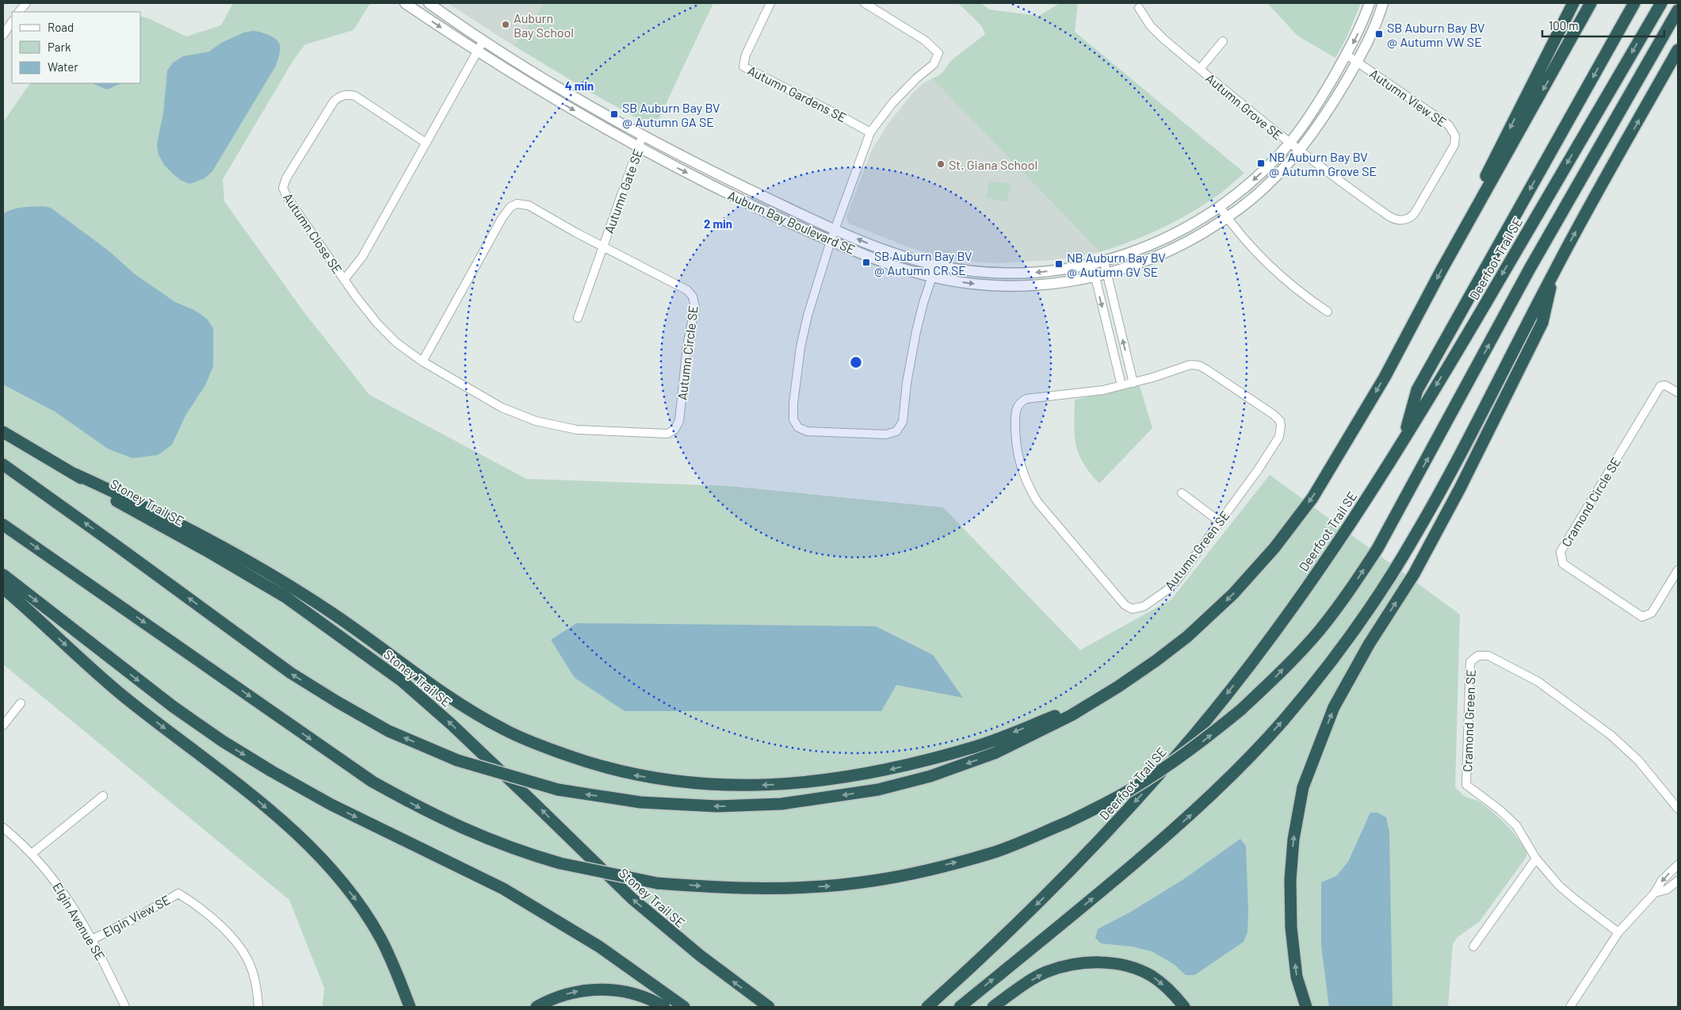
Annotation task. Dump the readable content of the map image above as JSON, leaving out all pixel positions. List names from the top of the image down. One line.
{"streets":{"highway":["Deerfoot Trail SE","Stoney Trail SE"],"street":["Autumn Gardens SE","Autumn View SE","Autumn Grove SE","Autumn Gate SE","Auburn Bay Boulevard SE","Autumn Close SE","Autumn Circle SE","Cramond Circle SE","Autumn Green SE","Cramond Green SE","Elgin View SE","Elgin Avenue SE"]},"crossings":[["Autumn View SE","Autumn Grove SE"],["Autumn View SE","Auburn Bay Boulevard SE"],["Autumn Grove SE","Auburn Bay Boulevard SE"],["Autumn Gate SE","Auburn Bay Boulevard SE"],["Autumn Gate SE","Autumn Circle SE"],["Auburn Bay Boulevard SE","Autumn Close SE"],["Autumn Close SE","Autumn Circle SE"],["Elgin View SE","Elgin Avenue SE"]],"places":{"other":["Auburn Bay School","St. Giana School"],"transit":["SB Auburn Bay BV @ Autumn VW SE","SB Auburn Bay BV @ Autumn GA SE","NB Auburn Bay BV @ Autumn Grove SE","SB Auburn Bay BV @ Autumn CR SE","NB Auburn Bay BV @ Autumn GV SE"]},"legend":["Road","Park","Water"],"scale_bar":"100 m","rings":["4 min","2 min"]}
